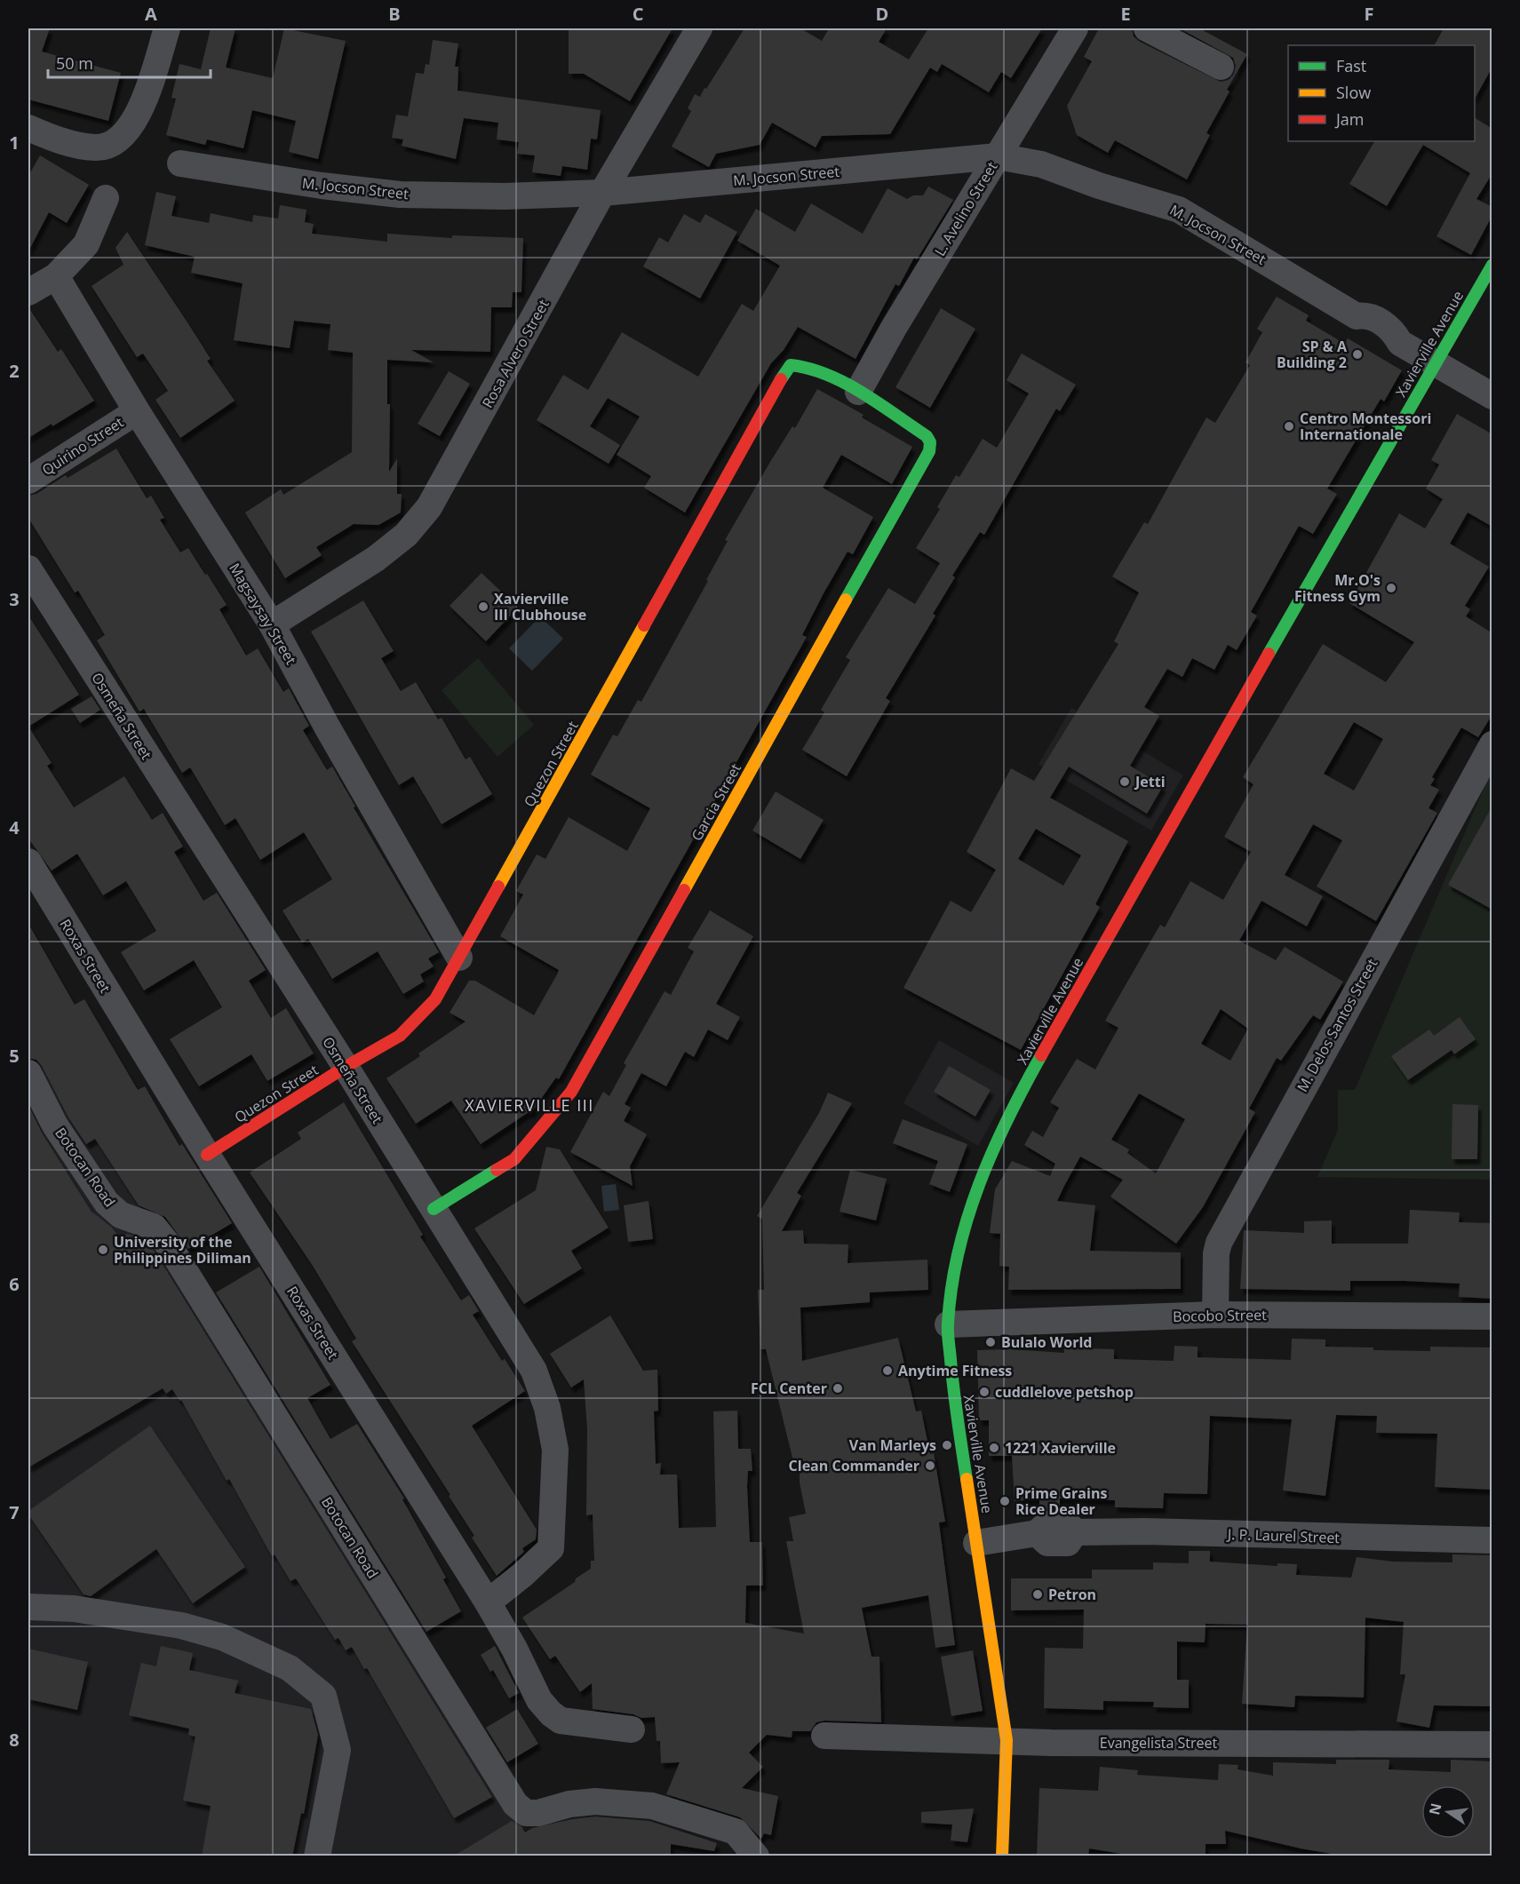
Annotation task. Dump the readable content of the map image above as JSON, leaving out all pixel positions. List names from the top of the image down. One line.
{"streets":{"street":["M. Jocson Street","L. Avelino Street","Xavierville Avenue","Rosa Alvero Street","Quirino Street","Magsaysay Street","Osmeña Street","Quezon Street","Garcia Street","Roxas Street","M. Delos Santos Street","Botocan Road","Bocobo Street","J. P. Laurel Street","Evangelista Street"]},"crossings":[["M. Jocson Street","L. Avelino Street"],["M. Jocson Street","Xavierville Avenue"],["M. Jocson Street","Rosa Alvero Street"],["L. Avelino Street","Quezon Street"],["L. Avelino Street","Garcia Street"],["Xavierville Avenue","Bocobo Street"],["Xavierville Avenue","J. P. Laurel Street"],["Xavierville Avenue","Evangelista Street"],["Rosa Alvero Street","Magsaysay Street"],["Quirino Street","Magsaysay Street"],["Magsaysay Street","Quezon Street"],["Osmeña Street","Quezon Street"],["Osmeña Street","Garcia Street"],["Osmeña Street","Roxas Street"],["Quezon Street","Garcia Street"],["Quezon Street","Roxas Street"],["M. Delos Santos Street","Bocobo Street"]],"districts":["XAVIERVILLE III"],"places":["SP & A Building 2","Centro Montessori Internationale","Mr.O's Fitness Gym","Xavierville III Clubhouse","Jetti","University of the Philippines Diliman","Bulalo World","Anytime Fitness","FCL Center","cuddlelove petshop","Van Marleys","1221 Xavierville","Clean Commander","Prime Grains Rice Dealer","Petron"],"legend":["Fast","Slow","Jam"],"scale_bar":"50 m","north":"left","grid":{"columns":["A","B","C","D","E","F"],"rows":["1","2","3","4","5","6","7","8"]}}
